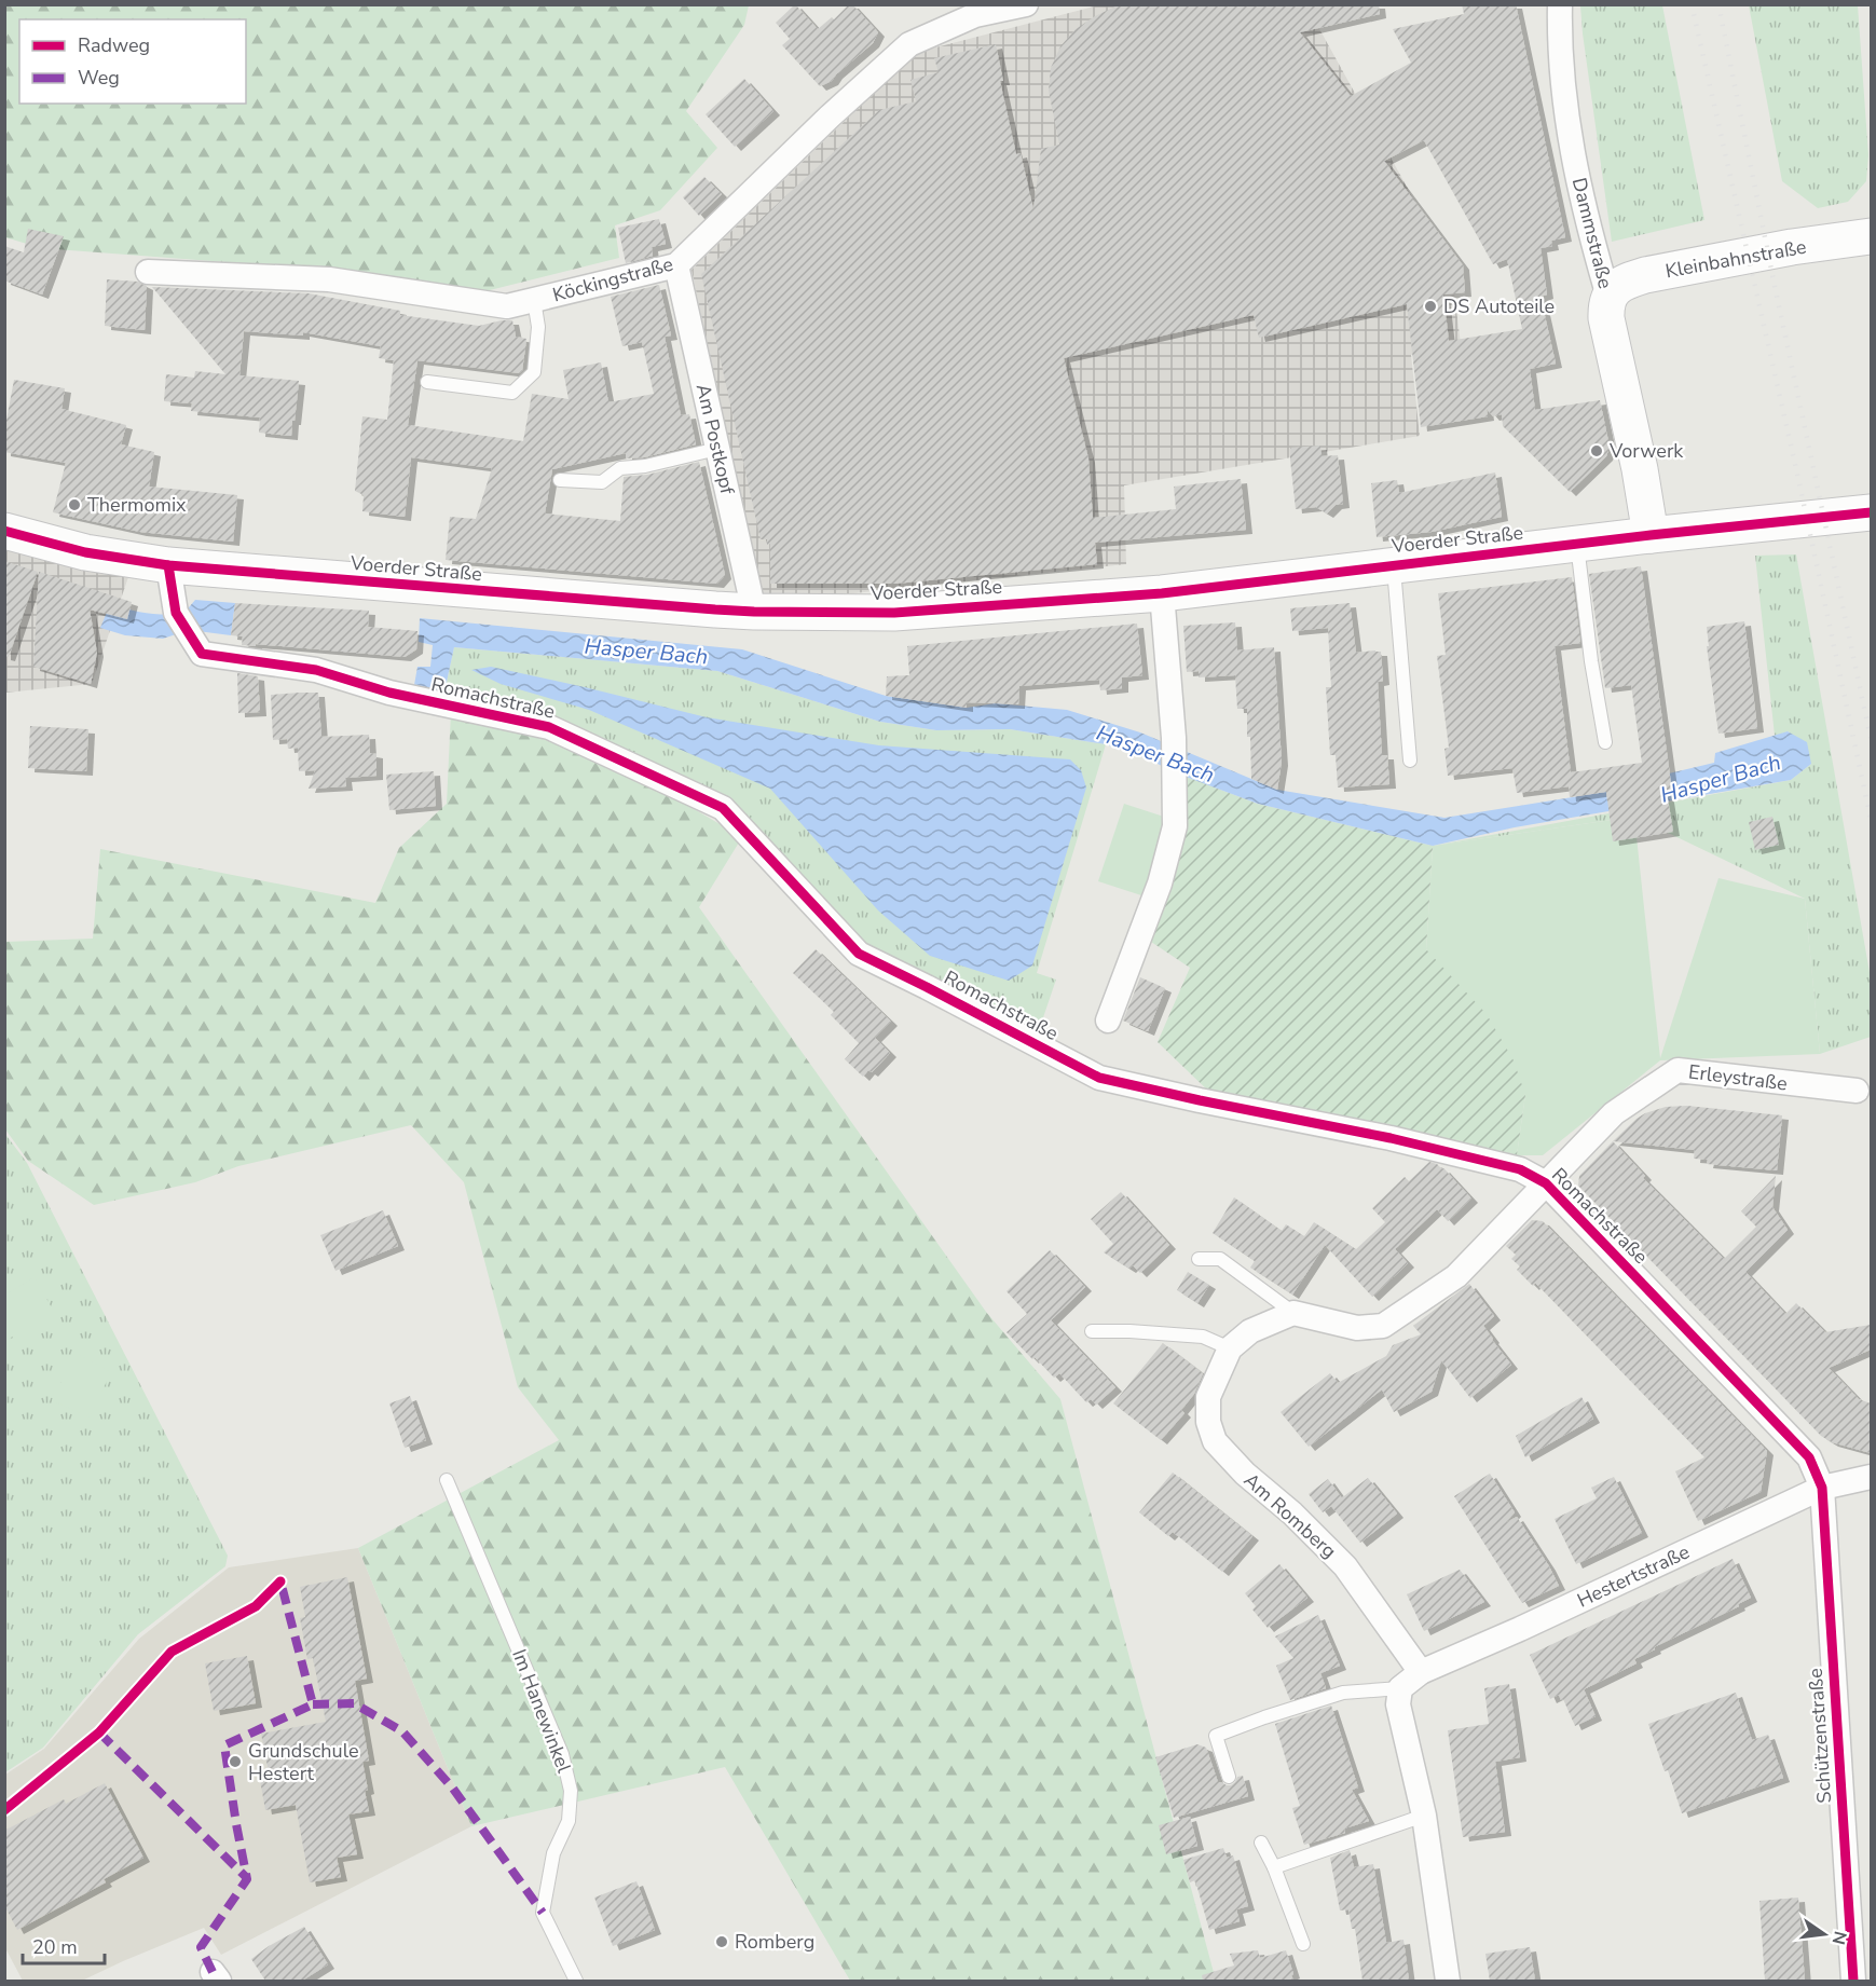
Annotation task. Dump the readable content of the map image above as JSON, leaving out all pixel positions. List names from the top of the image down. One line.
{"streets":{"main road":["Dammstraße","Kleinbahnstraße","Voerder Straße"],"street":["Köckingstraße","Am Postkopf","Romachstraße","Erleystraße","Am Romberg","Hestertstraße","Schützenstraße"],"lane":["Im Hanewinkel"]},"crossings":[["Dammstraße","Kleinbahnstraße"],["Dammstraße","Voerder Straße"],["Köckingstraße","Am Postkopf"],["Am Postkopf","Voerder Straße"],["Voerder Straße","Romachstraße"],["Romachstraße","Erleystraße"],["Romachstraße","Hestertstraße"],["Romachstraße","Schützenstraße"],["Am Romberg","Hestertstraße"],["Hestertstraße","Schützenstraße"]],"water":["Hasper Bach"],"places":["DS Autoteile","Vorwerk","Thermomix","Grundschule Hestert","Romberg"],"legend":["Radweg","Weg"],"scale_bar":"20 m","north":"right"}
